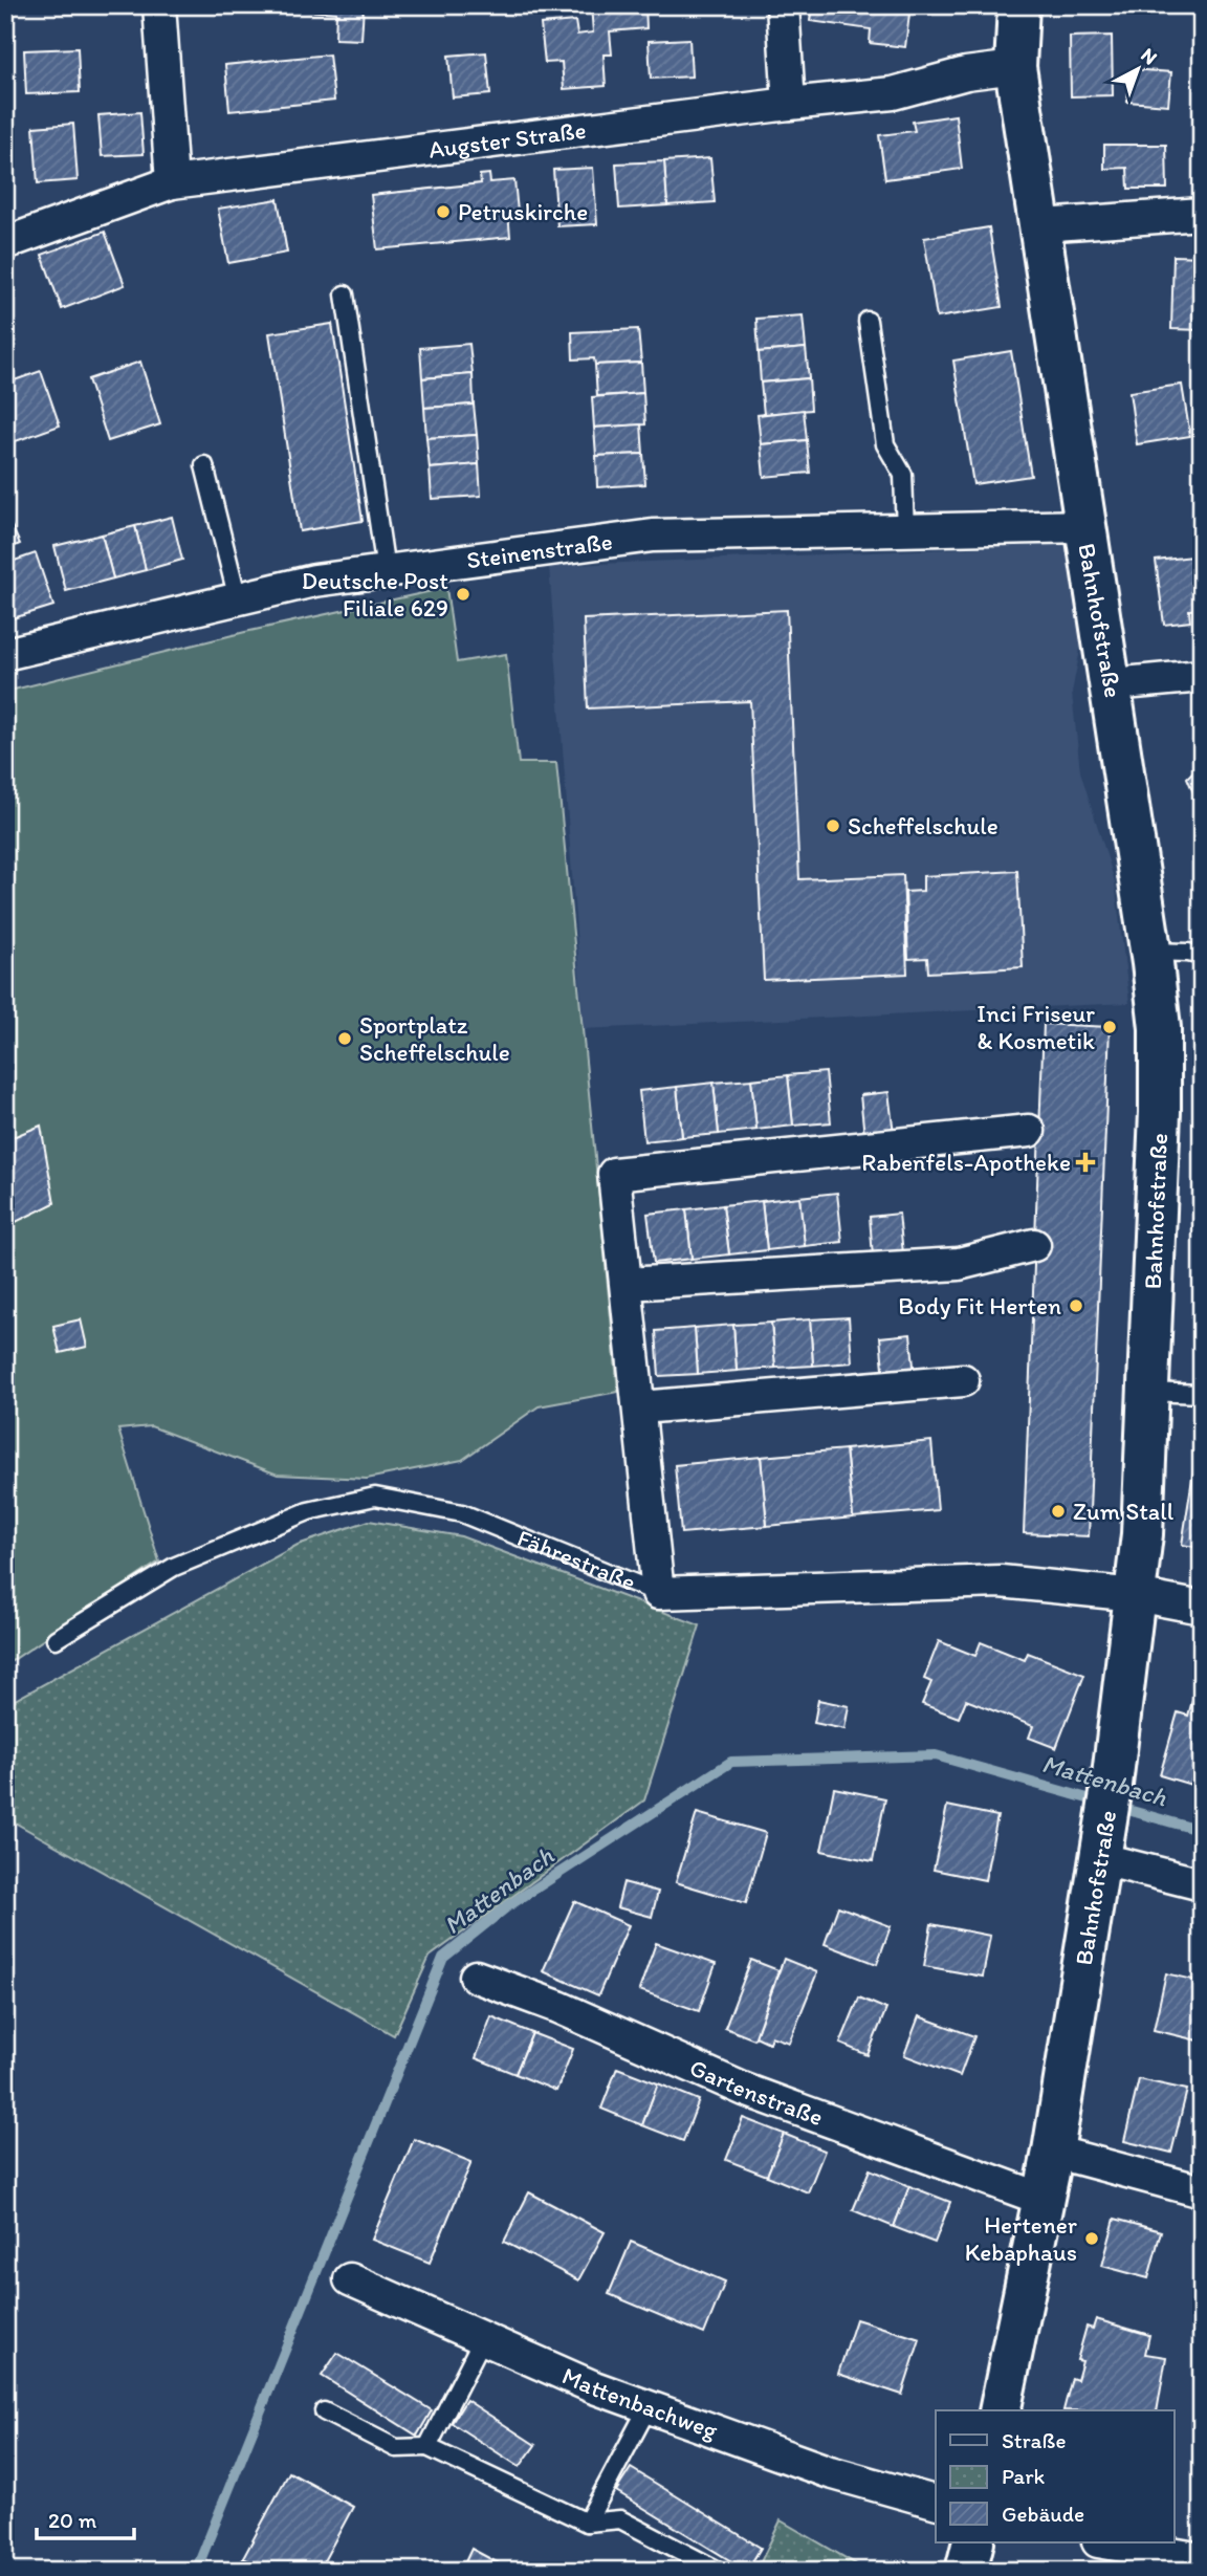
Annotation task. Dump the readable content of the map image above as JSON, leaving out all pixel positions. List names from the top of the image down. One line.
{"streets":{"street":["Augster Straße","Steinenstraße","Bahnhofstraße","Fährestraße","Gartenstraße","Mattenbachweg"]},"crossings":[["Augster Straße","Bahnhofstraße"],["Steinenstraße","Bahnhofstraße"],["Bahnhofstraße","Fährestraße"],["Bahnhofstraße","Gartenstraße"]],"water":["Mattenbach"],"places":{"other":["Petruskirche","Deutsche Post Filiale 629","Scheffelschule","Inci Friseur & Kosmetik","Sportplatz Scheffelschule","Body Fit Herten","Zum Stall","Hertener Kebaphaus"],"health":["Rabenfels-Apotheke"]},"legend":["Straße","Park","Gebäude"],"scale_bar":"20 m","north":"top right"}
